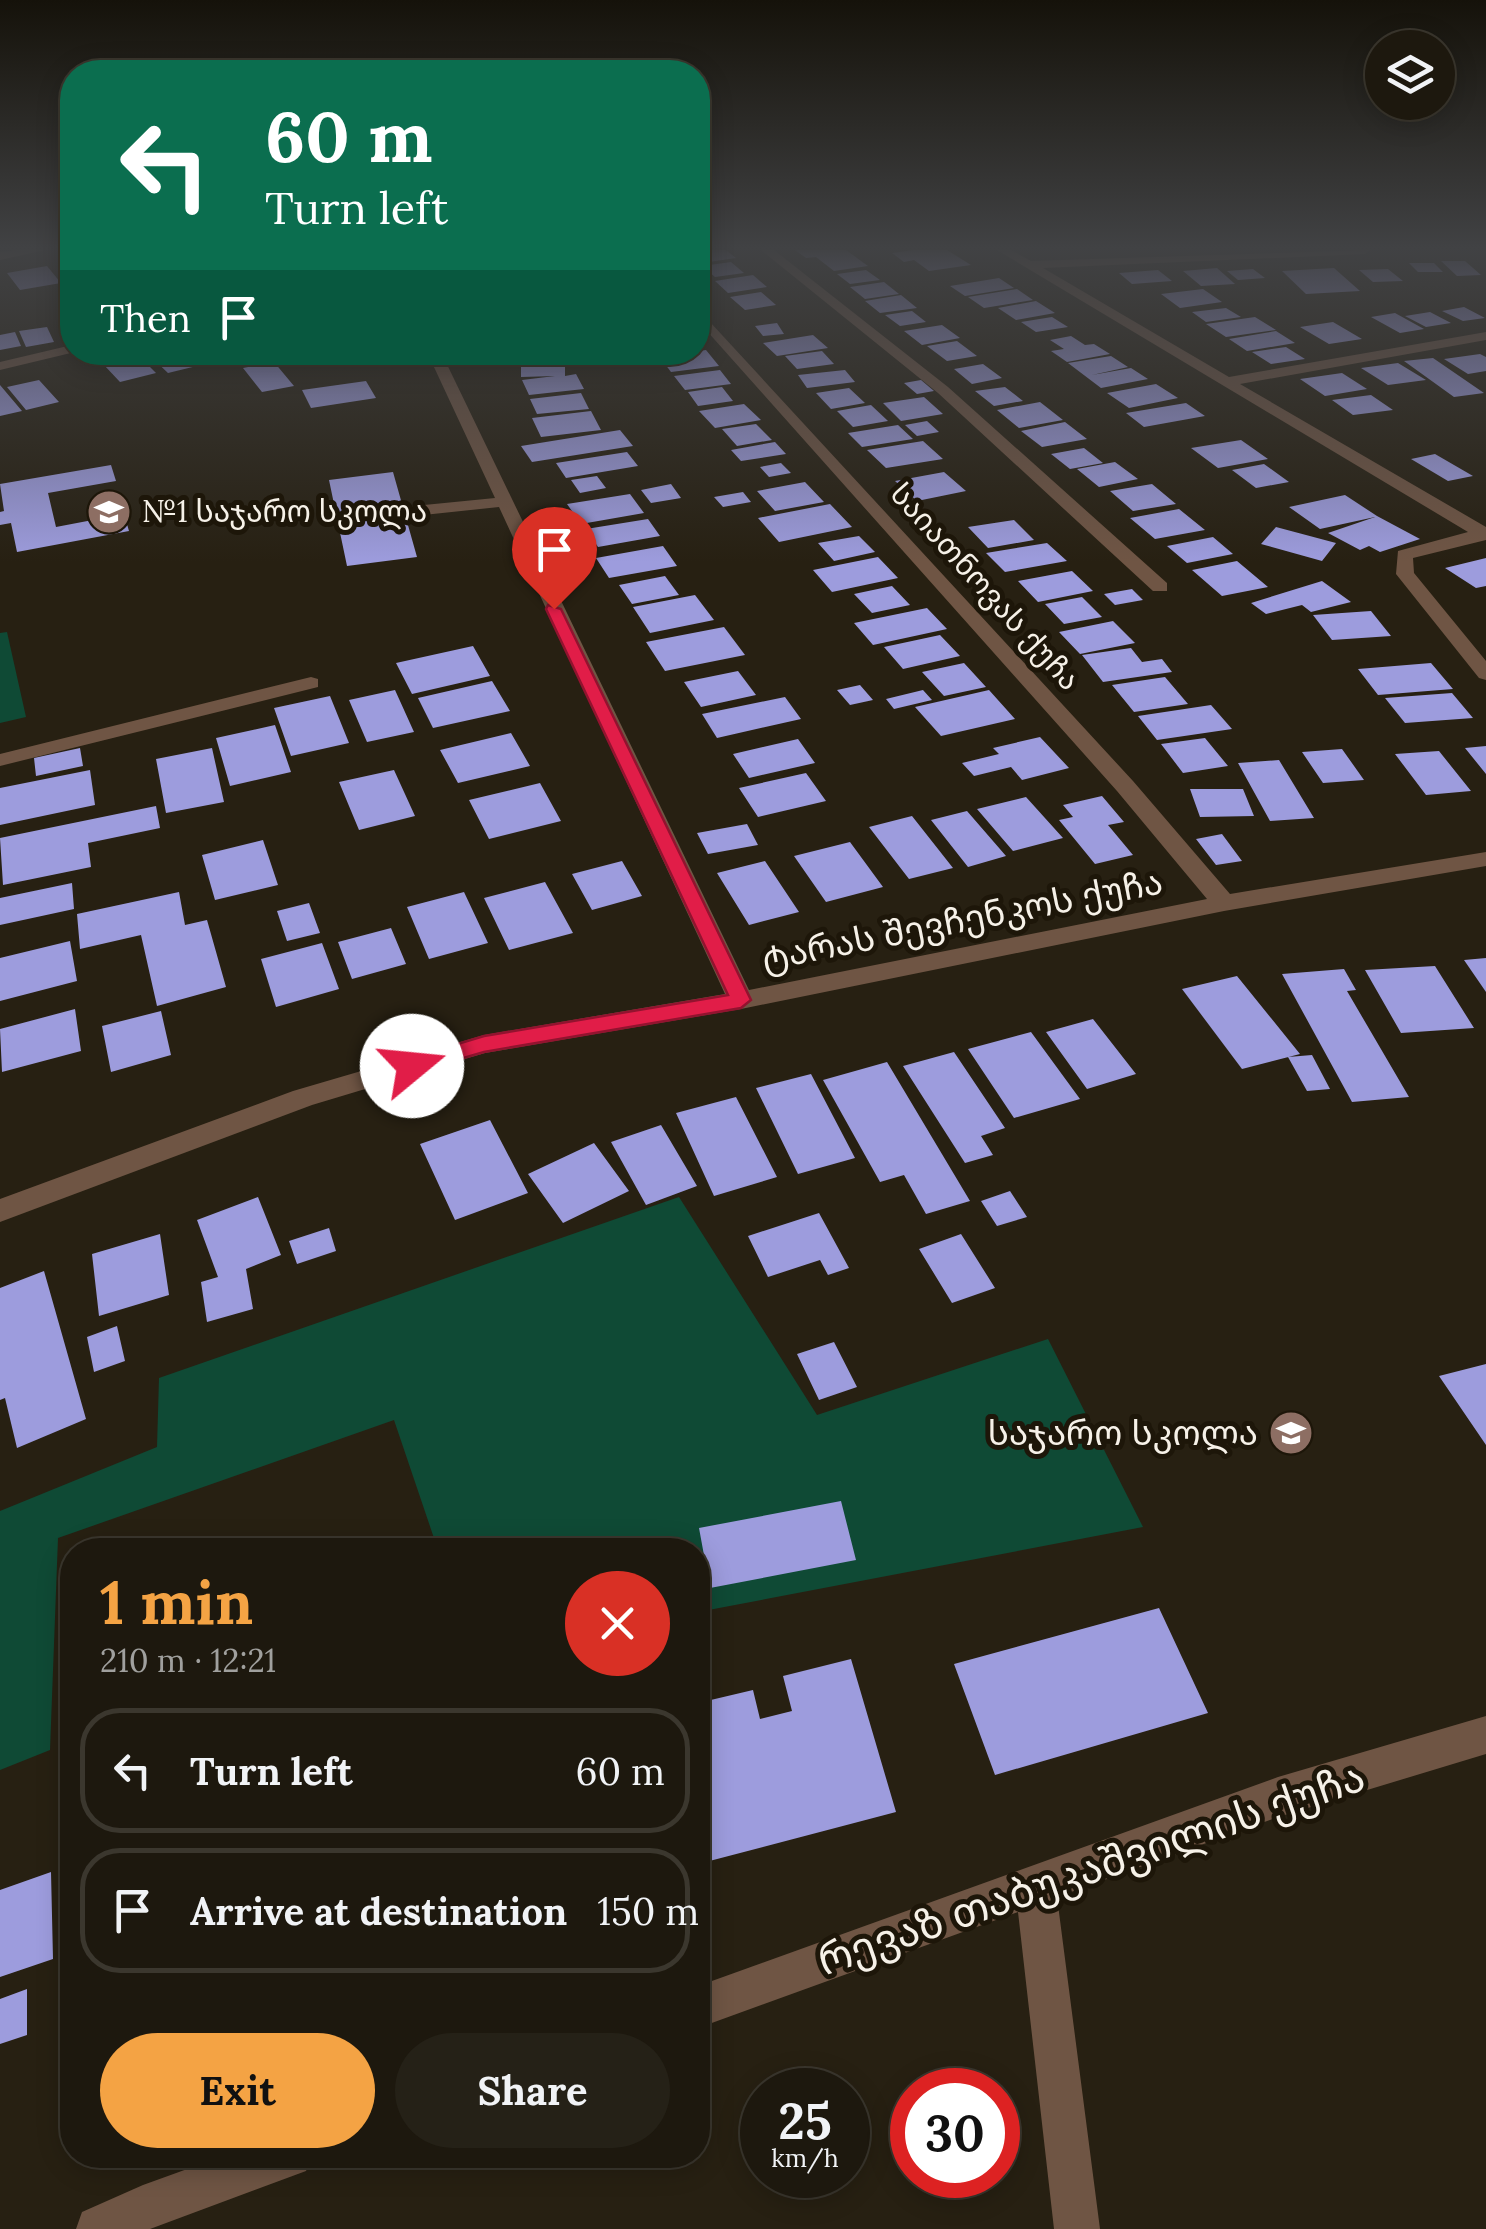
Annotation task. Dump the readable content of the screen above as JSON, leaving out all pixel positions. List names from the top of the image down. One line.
{"streets":{"street":["საიათნოვას ქუჩა","ტარას შევჩენკოს ქუჩა","რევაზ თაბუკაშვილის ქუჩა"]},"crossings":[["საიათნოვას ქუჩა","ტარას შევჩენკოს ქუჩა"]],"places":{"school or university":["№1 საჯარო სკოლა","საჯარო სკოლა"]},"page":{"turn":["60 m","Turn left"],"then":"Then","heading":["1 min","210 m · 12:21"],"list":[{"name":"Turn left","value":"60 m"},{"name":"Arrive at destination","value":"150 m"}],"buttons":["Exit","Share"],"speed":"25 km/h","limit":"30"}}
